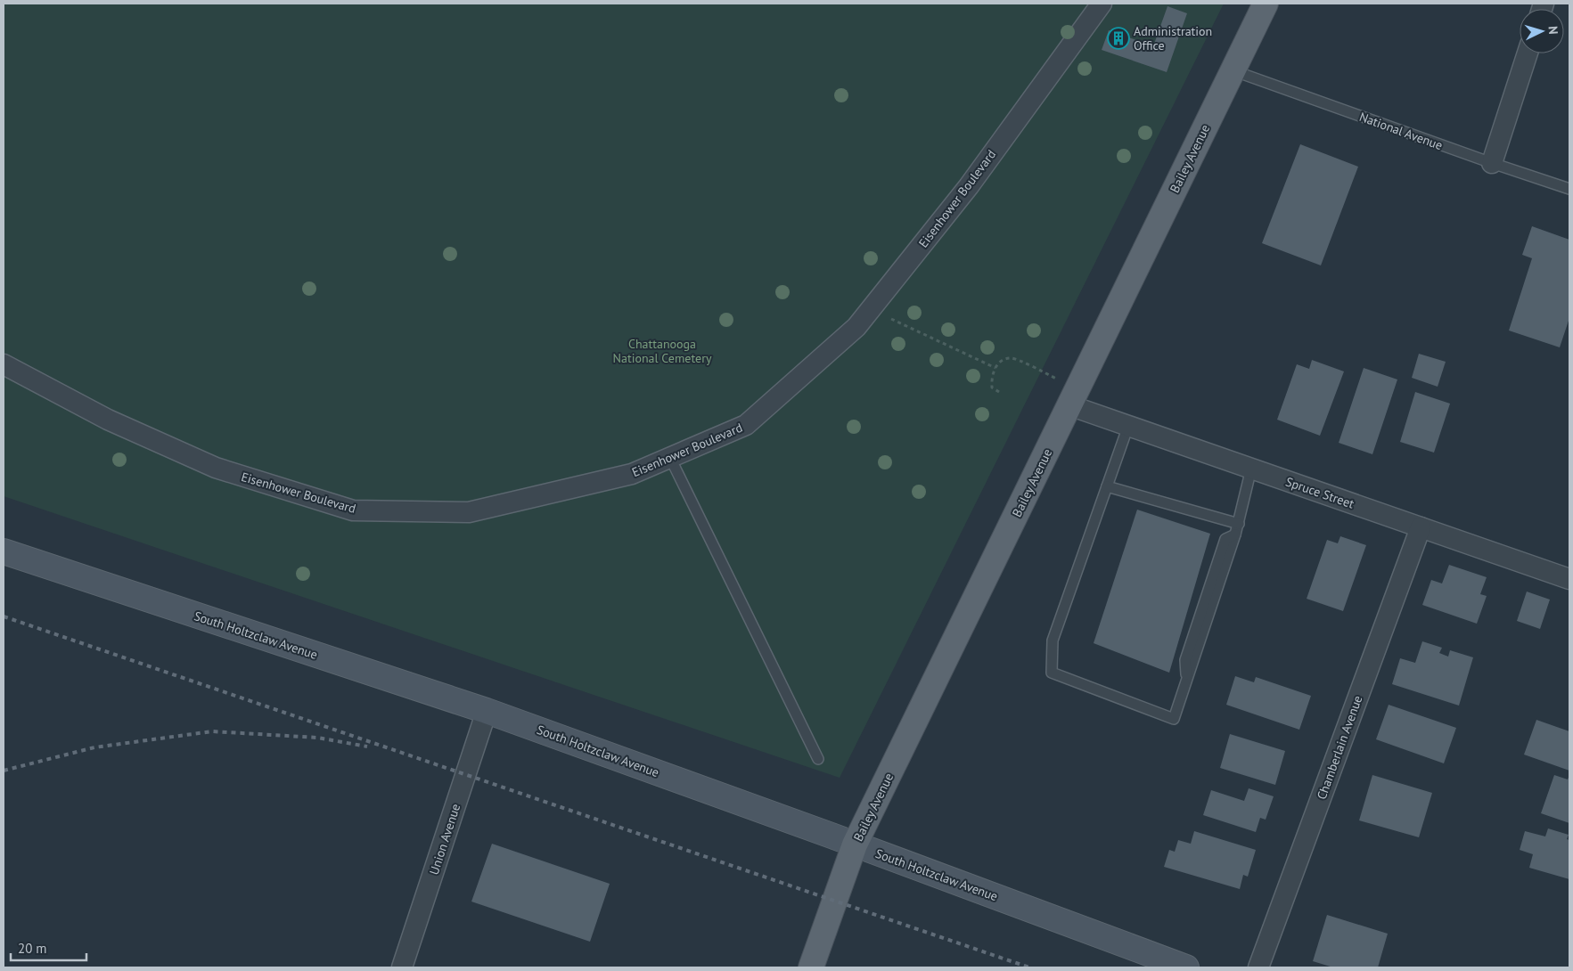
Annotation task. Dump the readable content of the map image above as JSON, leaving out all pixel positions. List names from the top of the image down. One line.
{"streets":{"main road":["Bailey Avenue","South Holtzclaw Avenue"],"street":["Eisenhower Boulevard","Spruce Street","Chamberlain Avenue","Union Avenue"],"lane":["National Avenue"]},"crossings":[["National Avenue","Bailey Avenue"],["Bailey Avenue","Spruce Street"],["Bailey Avenue","South Holtzclaw Avenue"],["Spruce Street","Chamberlain Avenue"],["South Holtzclaw Avenue","Union Avenue"]],"parks":["Chattanooga National Cemetery"],"places":{"building":["Administration Office"]},"scale_bar":"20 m","north":"right"}
